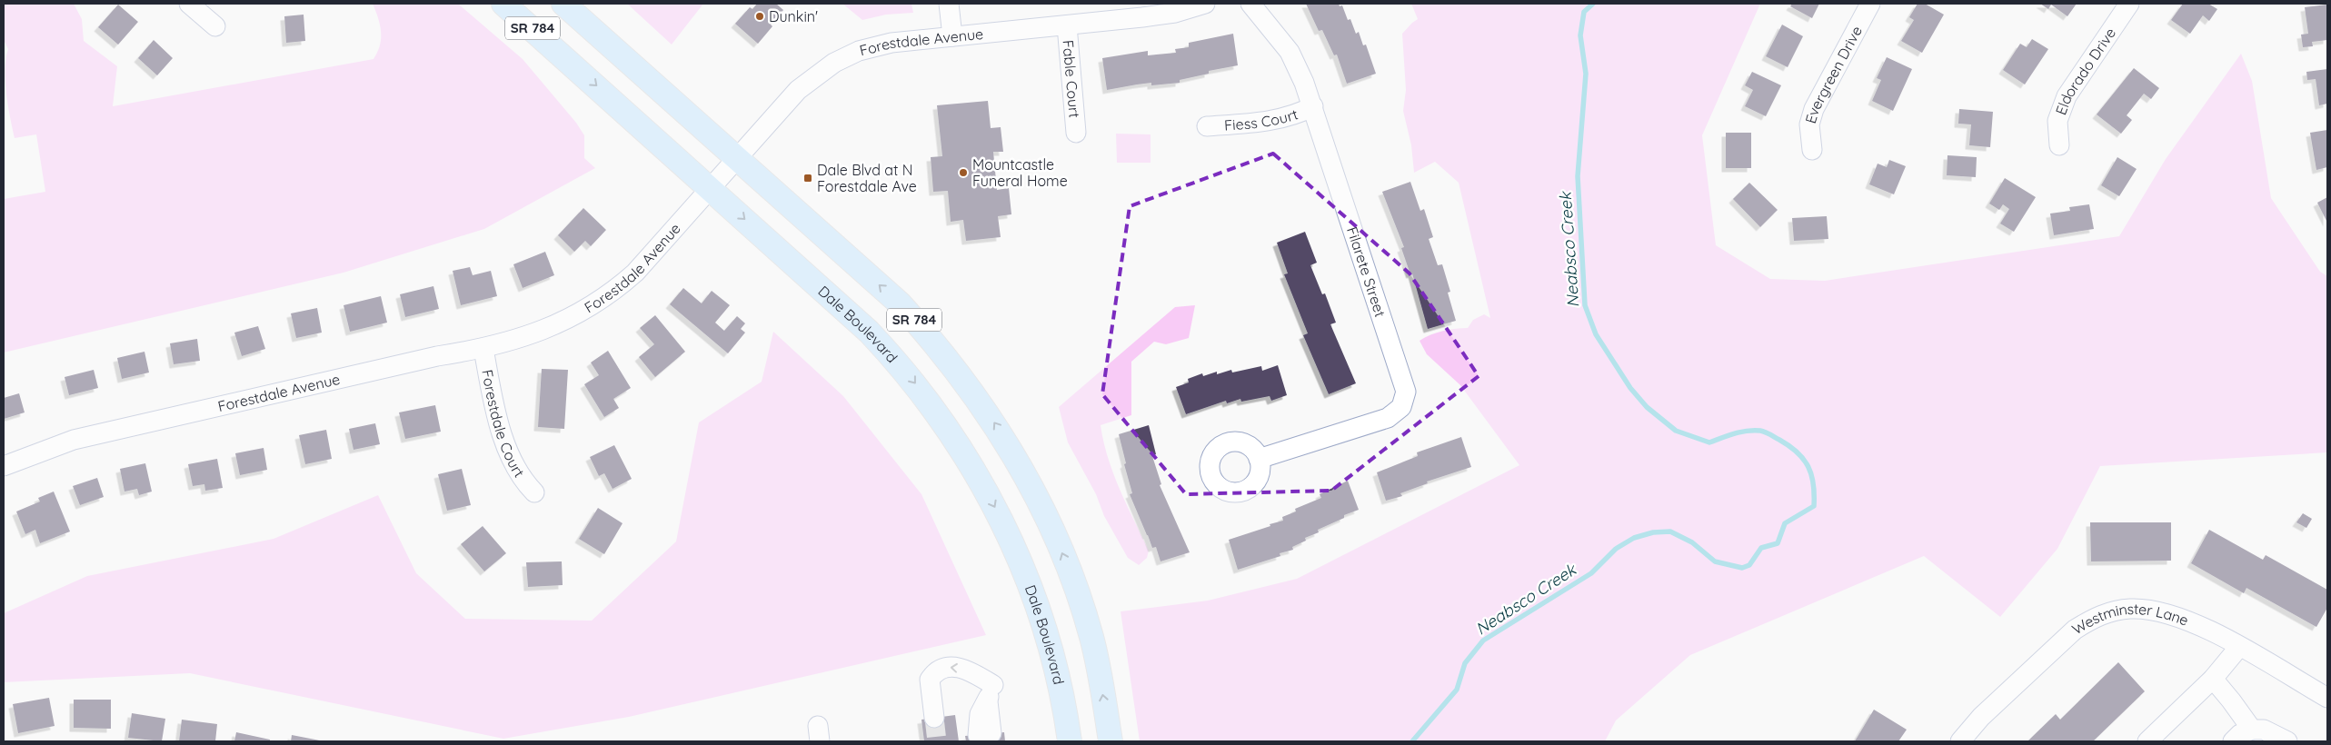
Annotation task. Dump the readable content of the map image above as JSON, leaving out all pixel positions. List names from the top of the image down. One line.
{"streets":{"main road":["SR 784","Dale Boulevard"],"street":["Forestdale Avenue","Eldorado Drive","Evergreen Drive","Fable Court","Fiess Court","Filarete Street","Forestdale Court","Westminster Lane"]},"crossings":[["SR 784","Forestdale Avenue"],["Forestdale Avenue","Fable Court"],["Forestdale Avenue","Dale Boulevard"],["Forestdale Avenue","Forestdale Court"],["Fiess Court","Filarete Street"]],"water":["Neabsco Creek"],"places":{"other":["Dunkin'","Mountcastle Funeral Home"],"transit":["Dale Blvd at N Forestdale Ave"]}}
